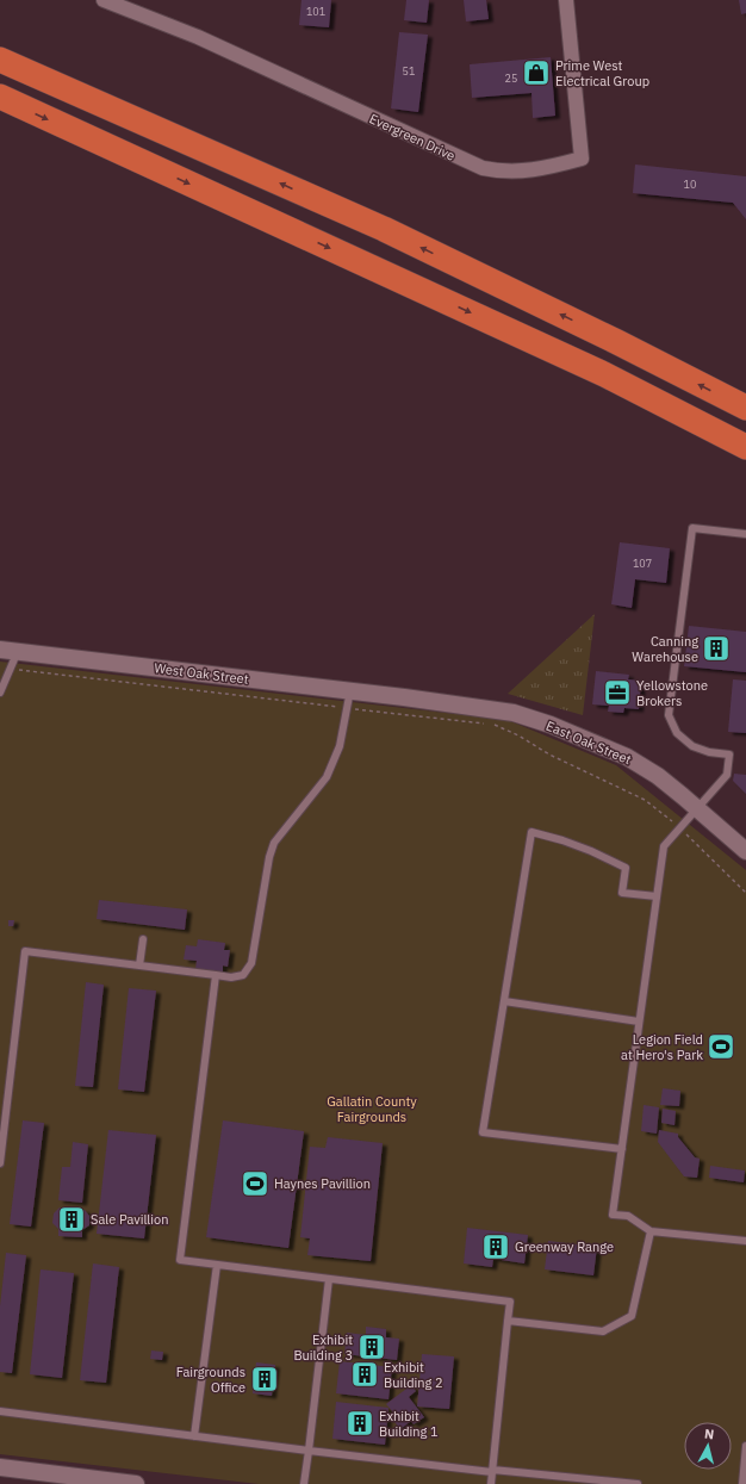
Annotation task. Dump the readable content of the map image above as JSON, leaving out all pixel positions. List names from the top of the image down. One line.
{"streets":{"street":["Evergreen Drive","West Oak Street","East Oak Street"]},"crossings":[["West Oak Street","East Oak Street"]],"parks":["Gallatin County Fairgrounds"],"places":{"shop":["Prime West Electrical Group"],"building":["Canning Warehouse","Sale Pavillion","Greenway Range","Exhibit Building 3","Exhibit Building 2","Fairgrounds Office","Exhibit Building 1"],"office":["Yellowstone Brokers"],"sports":["Legion Field at Hero's Park","Haynes Pavillion"]},"house_numbers":["101","51","25","10","107"],"north":"top"}
